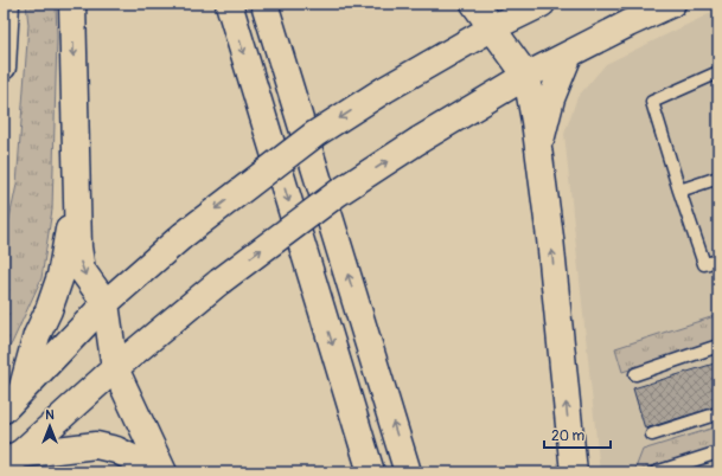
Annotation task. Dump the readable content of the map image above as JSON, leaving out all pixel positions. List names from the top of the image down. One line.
{"scale_bar":"20 m","north":"top"}
